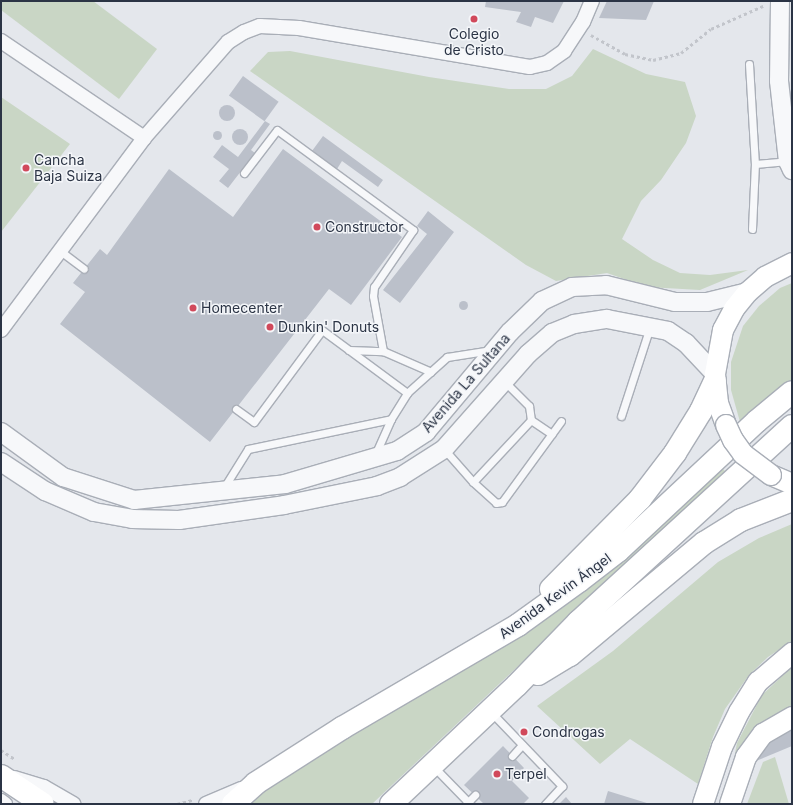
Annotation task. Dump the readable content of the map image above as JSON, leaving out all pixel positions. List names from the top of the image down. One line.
{"streets":{"main road":["Avenida Kevin Ángel"],"street":["Avenida La Sultana"]},"places":["Colegio de Cristo","Cancha Baja Suiza","Constructor","Homecenter","Dunkin' Donuts","Condrogas","Terpel"]}
